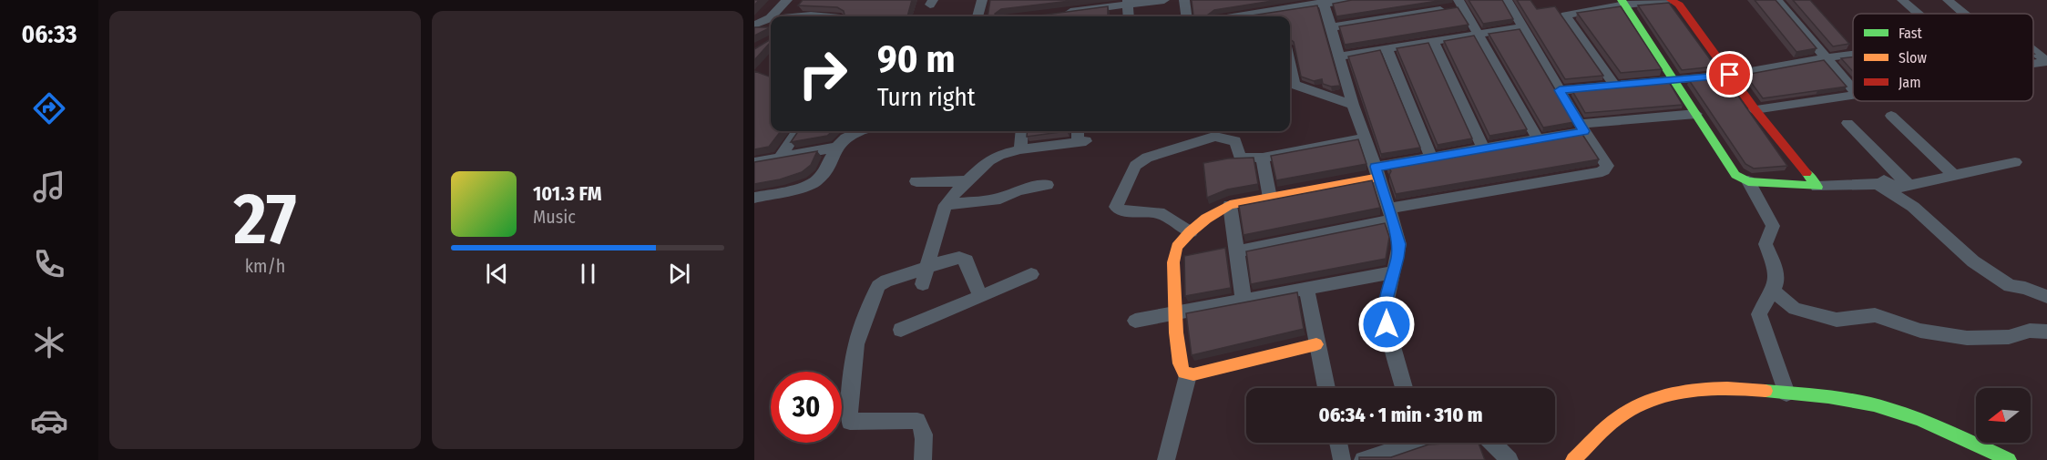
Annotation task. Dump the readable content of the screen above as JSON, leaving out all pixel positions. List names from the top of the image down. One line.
{"legend":["Fast","Slow","Jam"],"north":"left","page":{"tabs":"06:33","tile":["27","km/h"],"turn":["90 m","Turn right"],"song":["101.3 FM","Music"],"limit":"30","trip":"06:34 · 1 min · 310 m"}}
